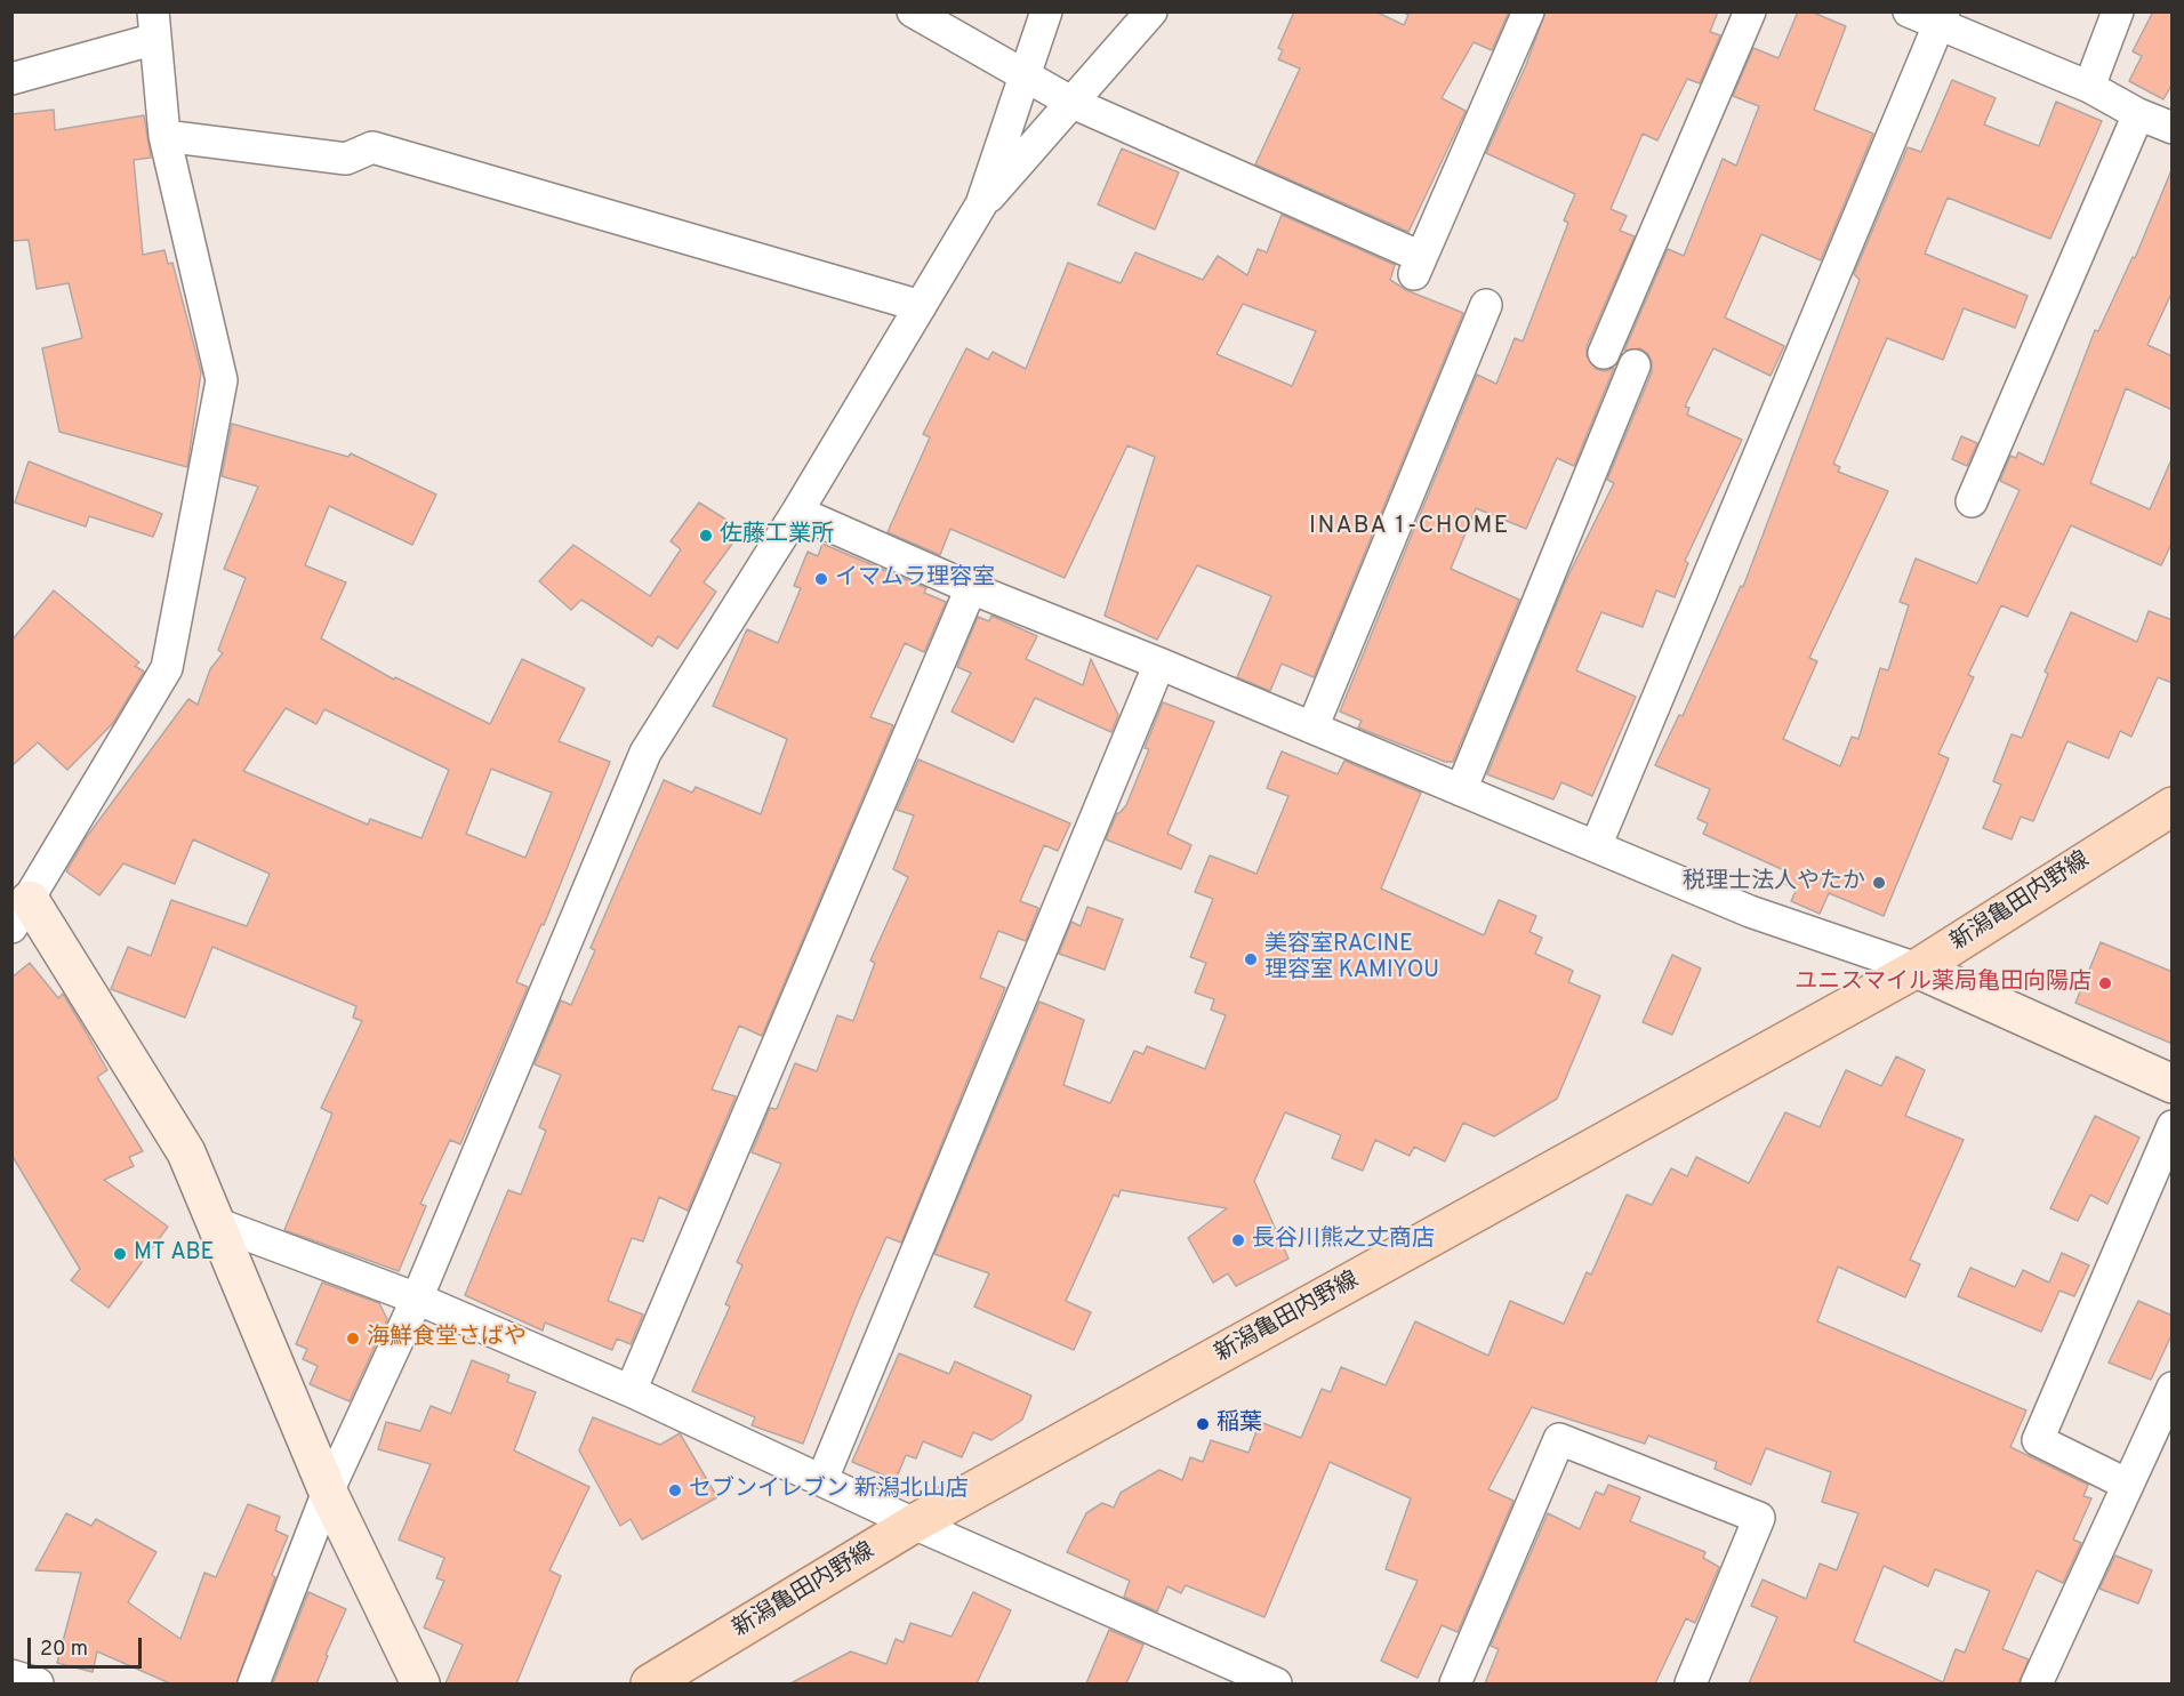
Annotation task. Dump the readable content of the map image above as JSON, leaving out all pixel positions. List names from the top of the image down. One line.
{"streets":{"main road":["新潟亀田内野線"]},"districts":["INABA 1-CHOME"],"places":["佐藤工業所","イマムラ理容室","税理士法人やたか","美容室RACINE 理容室 KAMIYOU","ユニスマイル薬局亀田向陽店","長谷川熊之丈商店","MT ABE","海鮮食堂さばや","稲葉","セブンイレブン 新潟北山店"],"scale_bar":"20 m"}
